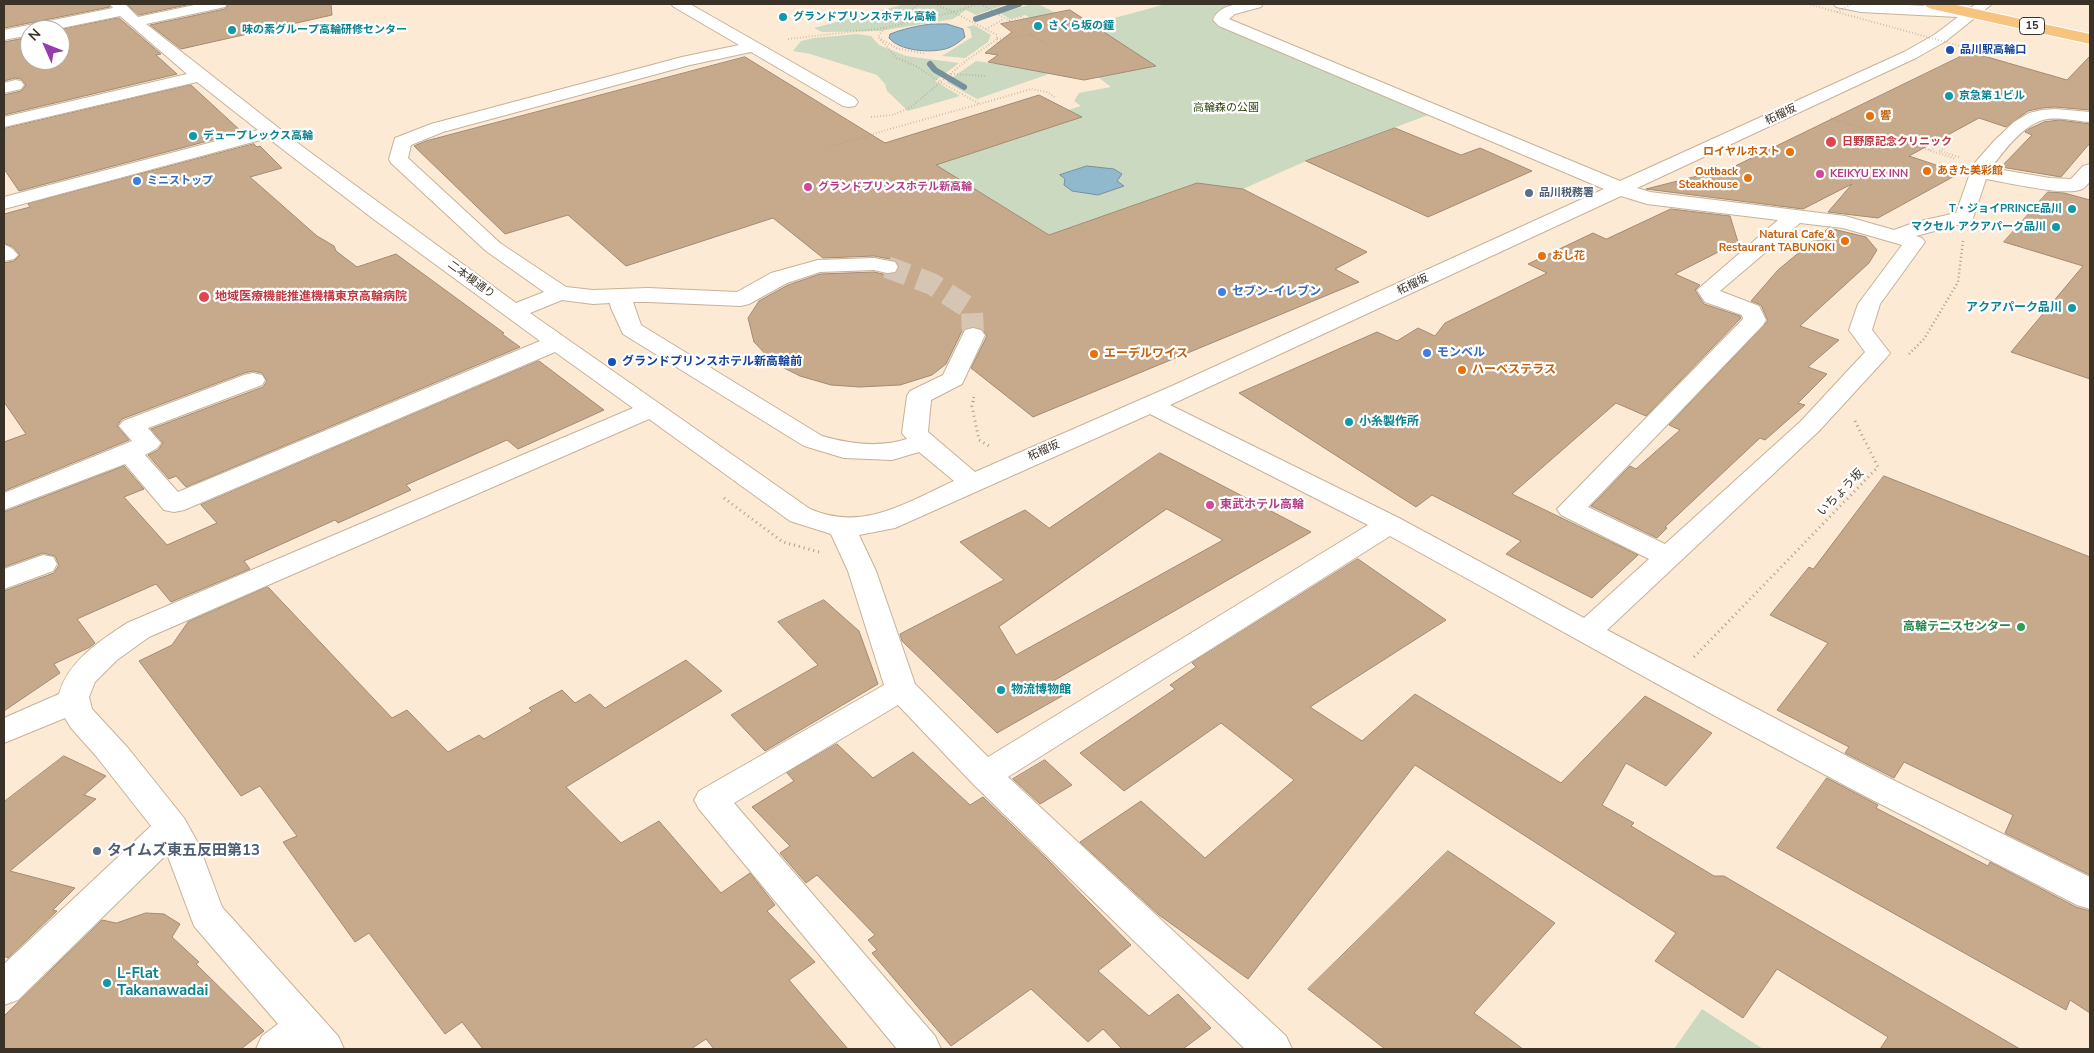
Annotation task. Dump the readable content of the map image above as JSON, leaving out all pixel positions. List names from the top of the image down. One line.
{"streets":{"highway":["15"],"street":["柘榴坂","二本榎通り"],"path":["いちょう坂"]},"crossings":[["15","柘榴坂"],["柘榴坂","二本榎通り"]],"parks":["高輪森の公園"],"places":["グランドプリンスホテル高輪","さくら坂の鐘","味の素グループ高輪研修センター","品川駅高輪口","京急第１ビル","響","デュープレックス高輪","日野原記念クリニック","ロイヤルホスト","あきた美彩館","KEIKYU EX INN","Outback Steakhouse","ミニストップ","グランドプリンスホテル新高輪","品川税務署","T・ジョイPRINCE品川","マクセル アクアパーク品川","Natural Cafe & Restaurant TABUNOKI","おし花","セブン-イレブン","地域医療機能推進機構東京高輪病院","アクアパーク品川","モンベル","エーデルワイス","グランドプリンスホテル新高輪前","ハーベステラス","小糸製作所","東武ホテル高輪","高輪テニスセンター","物流博物館","タイムズ東五反田第13","L-Flat Takanawadai"],"north":"top left"}
